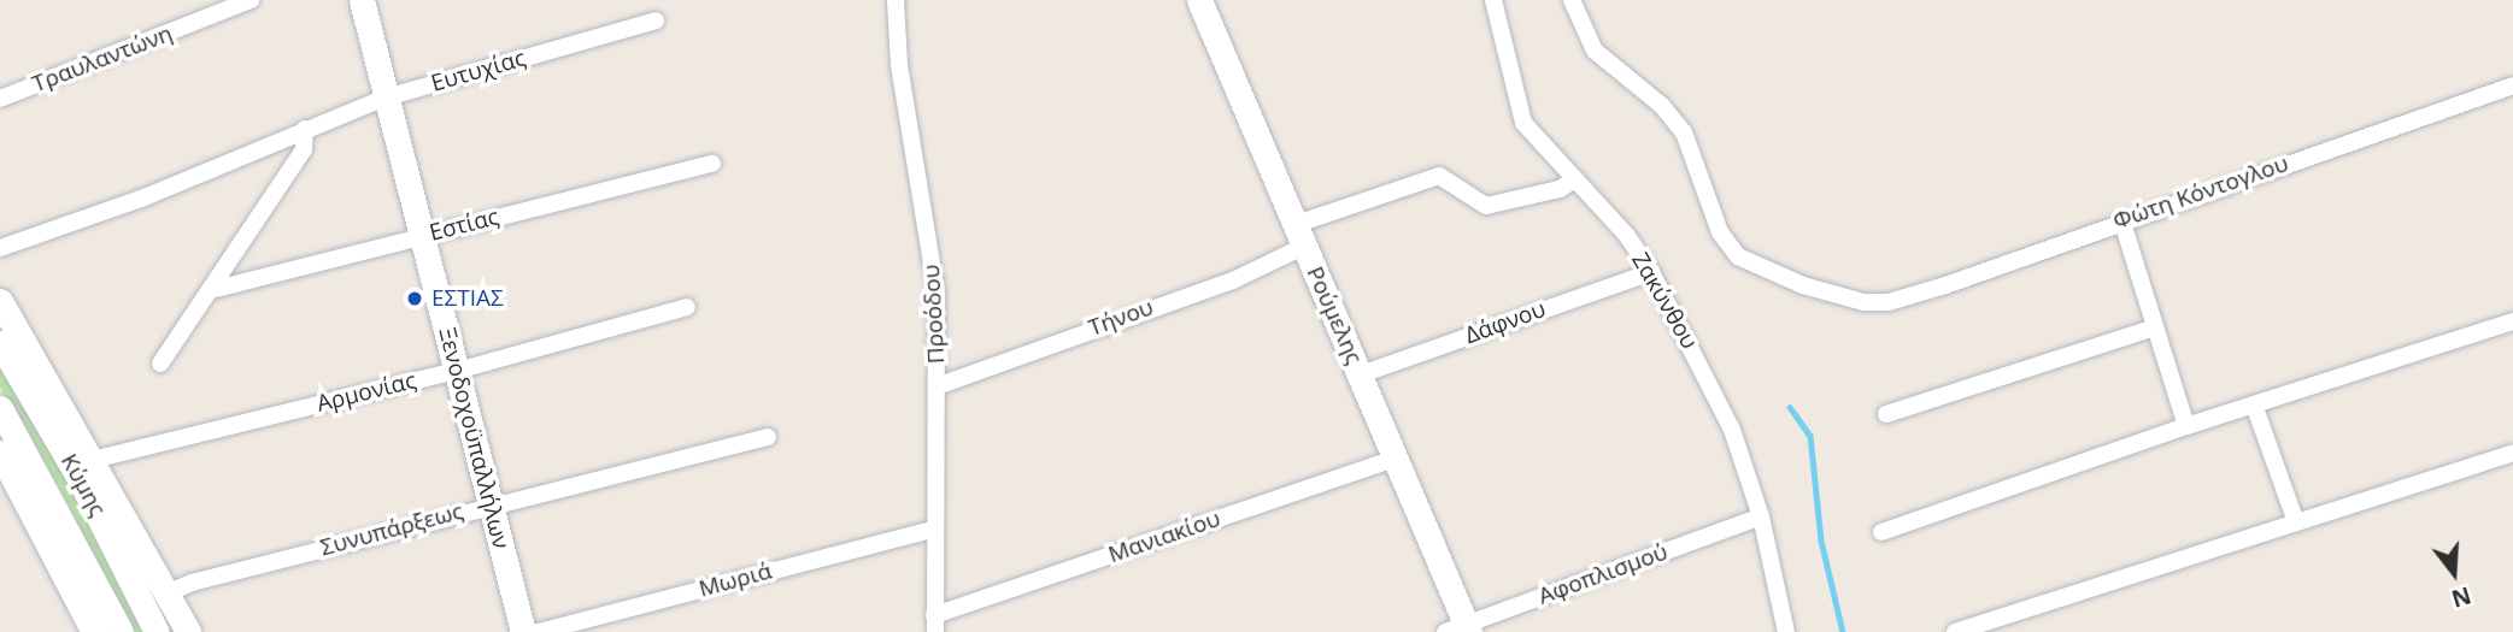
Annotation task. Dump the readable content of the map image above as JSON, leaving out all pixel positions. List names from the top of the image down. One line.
{"streets":{"street":["Τραυλαντώνη","Ευτυχίας","Φώτη Κόντογλου","Εστίας","Ζακύνθου","Προόδου","Ρούμελης","Τήνου","Δάφνου","Αρμονίας","Ξενοδοχοϋπαλλήλων","Κύμης","Συνυπάρξεως","Μανιακίου","Αφοπλισμού","Μωριά"]},"crossings":[["Ευτυχίας","Ξενοδοχοϋπαλλήλων"],["Εστίας","Ξενοδοχοϋπαλλήλων"],["Ζακύνθου","Τήνου"],["Ζακύνθου","Δάφνου"],["Ζακύνθου","Αφοπλισμού"],["Προόδου","Τήνου"],["Προόδου","Μανιακίου"],["Προόδου","Μωριά"],["Ρούμελης","Τήνου"],["Ρούμελης","Δάφνου"],["Ρούμελης","Μανιακίου"],["Ρούμελης","Αφοπλισμού"],["Αρμονίας","Ξενοδοχοϋπαλλήλων"],["Ξενοδοχοϋπαλλήλων","Συνυπάρξεως"]],"places":["ΕΣΤΙΑΣ"],"north":"bottom"}
